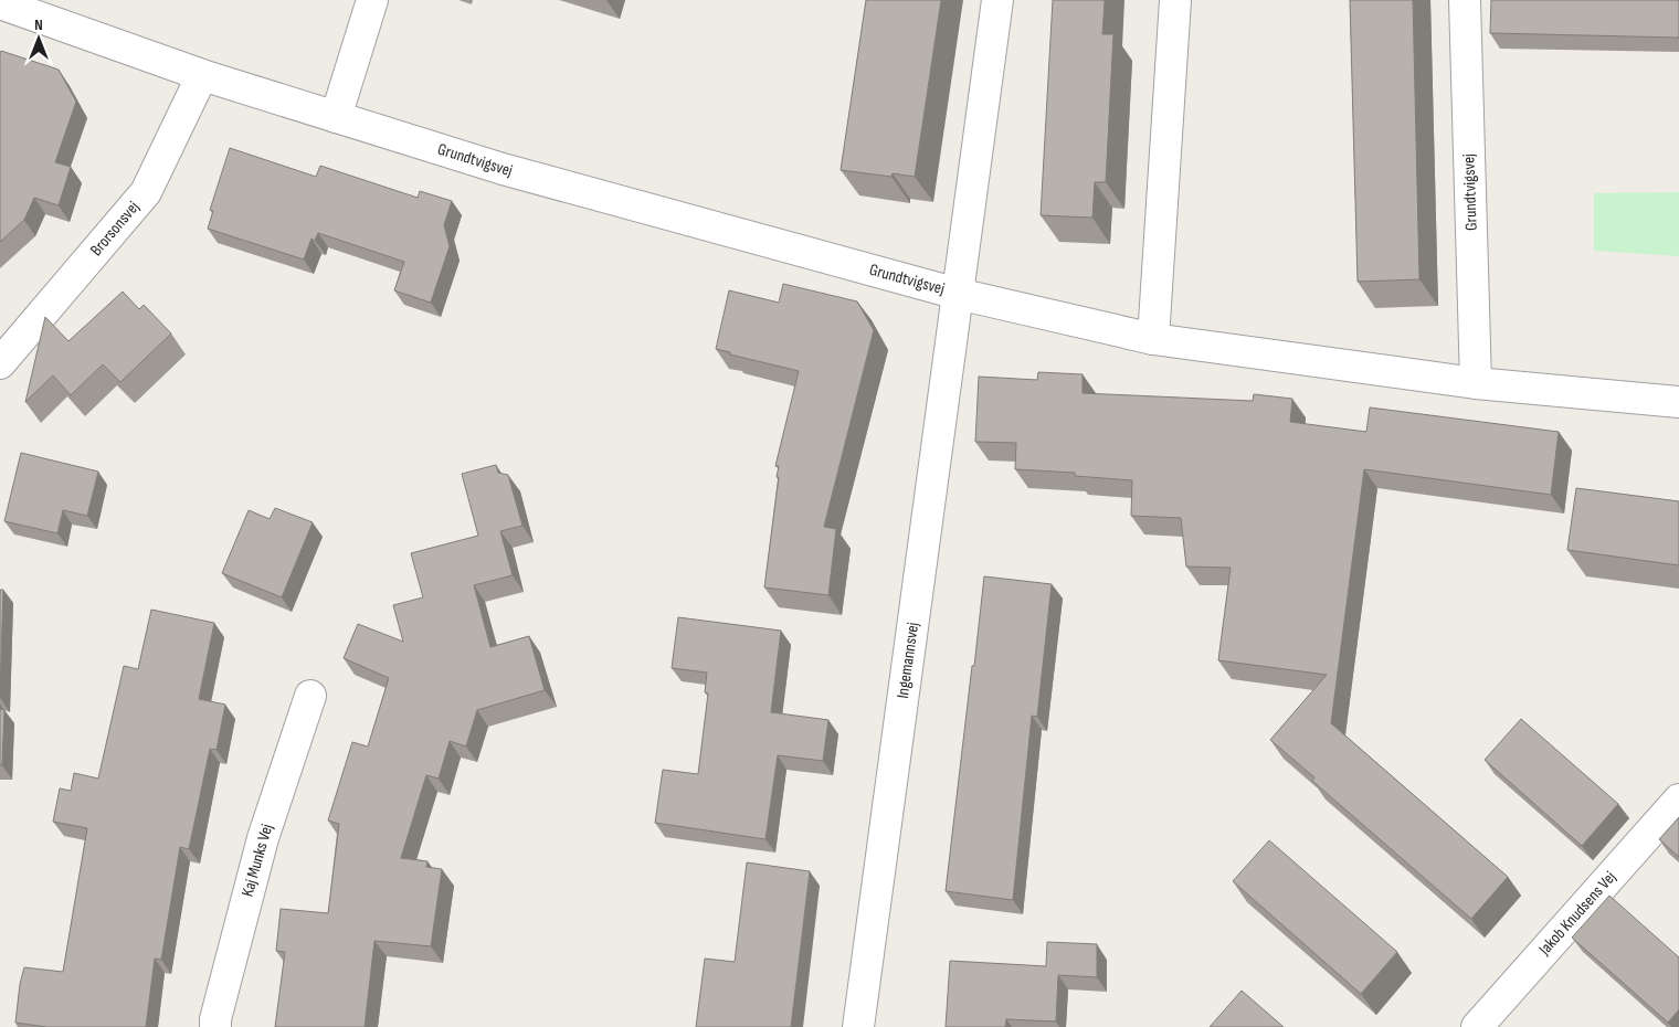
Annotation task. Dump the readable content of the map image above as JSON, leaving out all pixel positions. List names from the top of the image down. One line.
{"streets":{"street":["Grundtvigsvej","Brorsonsvej","Ingemannsvej","Kaj Munks Vej","Jakob Knudsens Vej"]},"crossings":[["Grundtvigsvej","Brorsonsvej"],["Grundtvigsvej","Ingemannsvej"]],"north":"top"}
